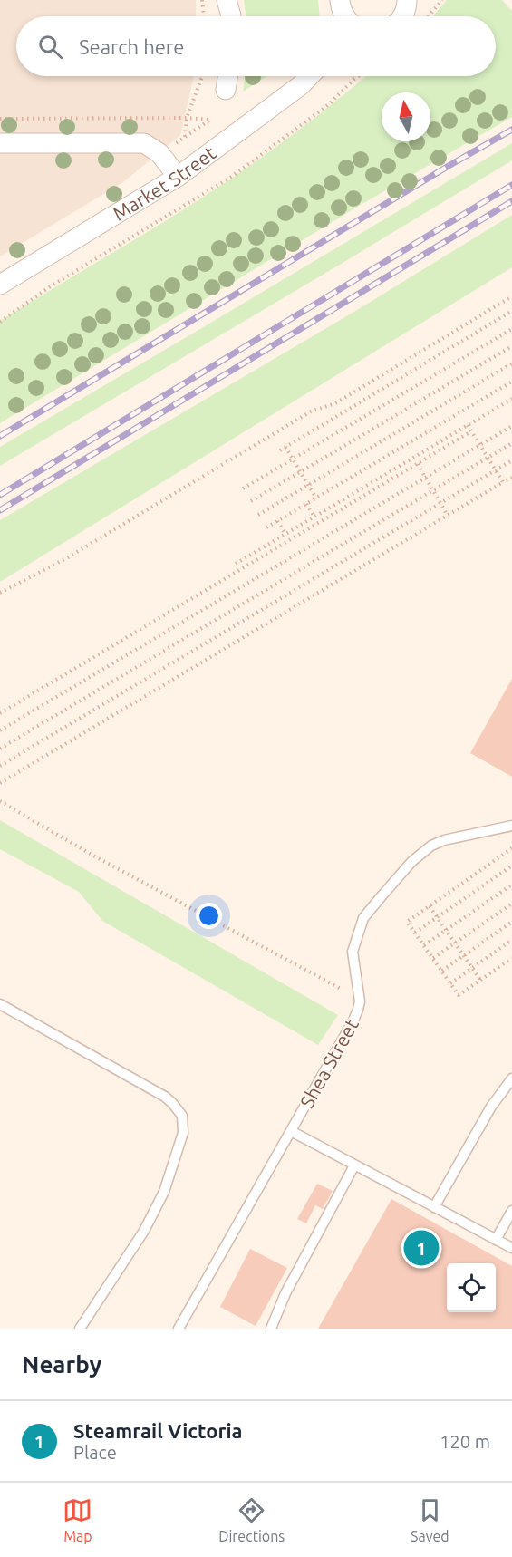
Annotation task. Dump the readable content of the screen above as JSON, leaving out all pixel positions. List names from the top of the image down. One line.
{"streets":{"street":["Market Street"],"lane":["Shea Street"]},"north":"top","page":{"search":"Search here","pins":"1","heading":"Nearby","list":[{"mark":"1","name":"Steamrail Victoria","note":"Place","value":"120 m"}],"nav":["Map","Directions","Saved"]}}
